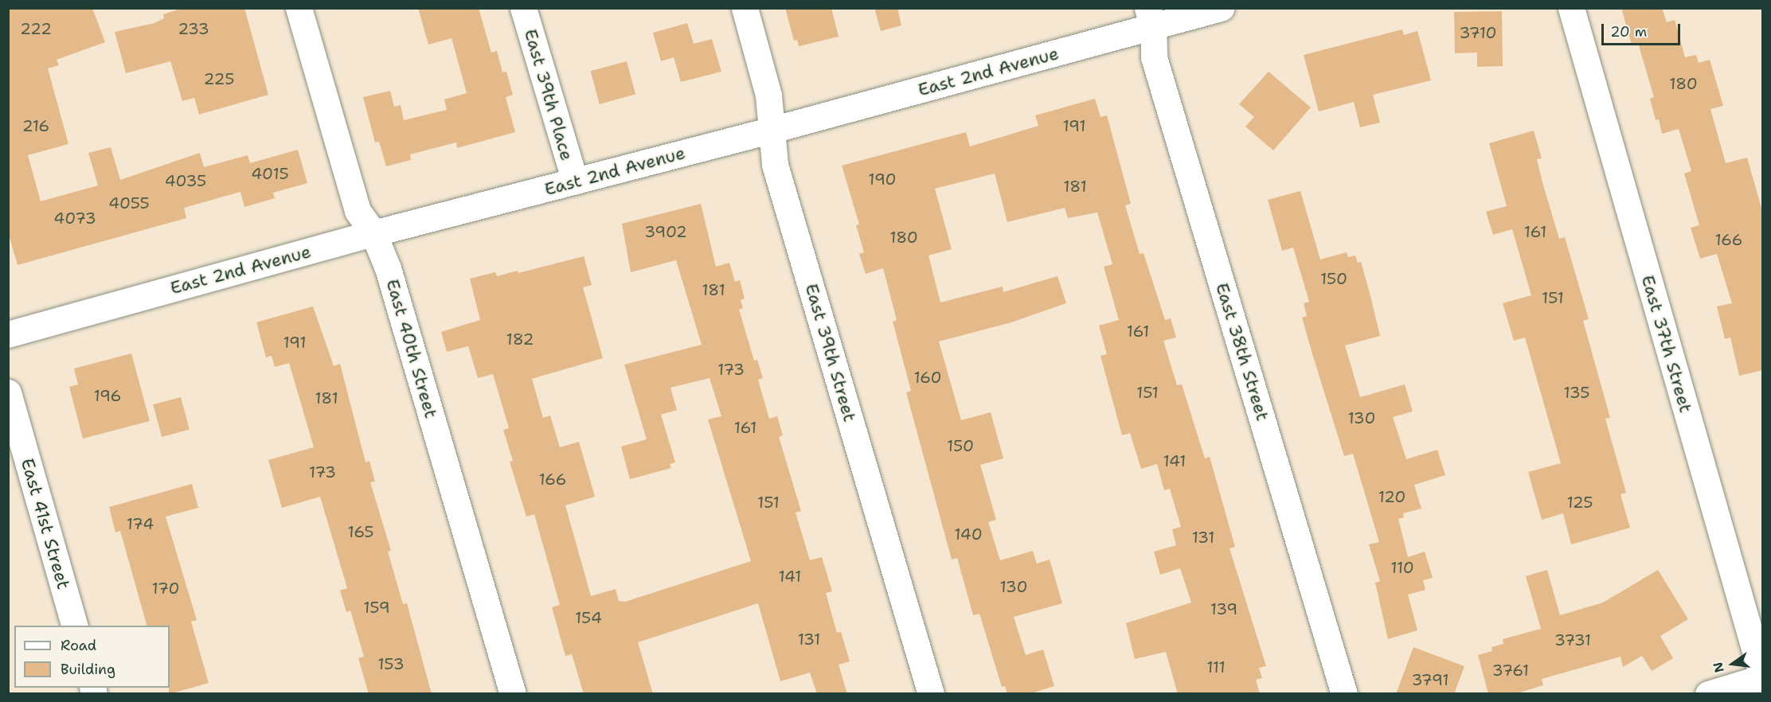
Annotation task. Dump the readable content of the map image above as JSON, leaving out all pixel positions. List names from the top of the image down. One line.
{"streets":{"street":["East 2nd Avenue","East 39th Place","East 37th Street","East 40th Street","East 38th Street","East 39th Street","East 41st Street"]},"crossings":[["East 2nd Avenue","East 39th Place"],["East 2nd Avenue","East 40th Street"],["East 2nd Avenue","East 38th Street"],["East 2nd Avenue","East 39th Street"]],"house_numbers":["222","233","3710","225","180","216","191","4015","190","4035","181","4055","4073","3902","161","180","166","150","181","151","161","182","191","173","160","151","135","196","181","130","161","150","141","173","166","120","151","125","174","165","140","131","110","141","130","170","159","139","154","131","3731","153","111","3761","3791"],"legend":["Road","Building"],"scale_bar":"20 m","north":"left"}
